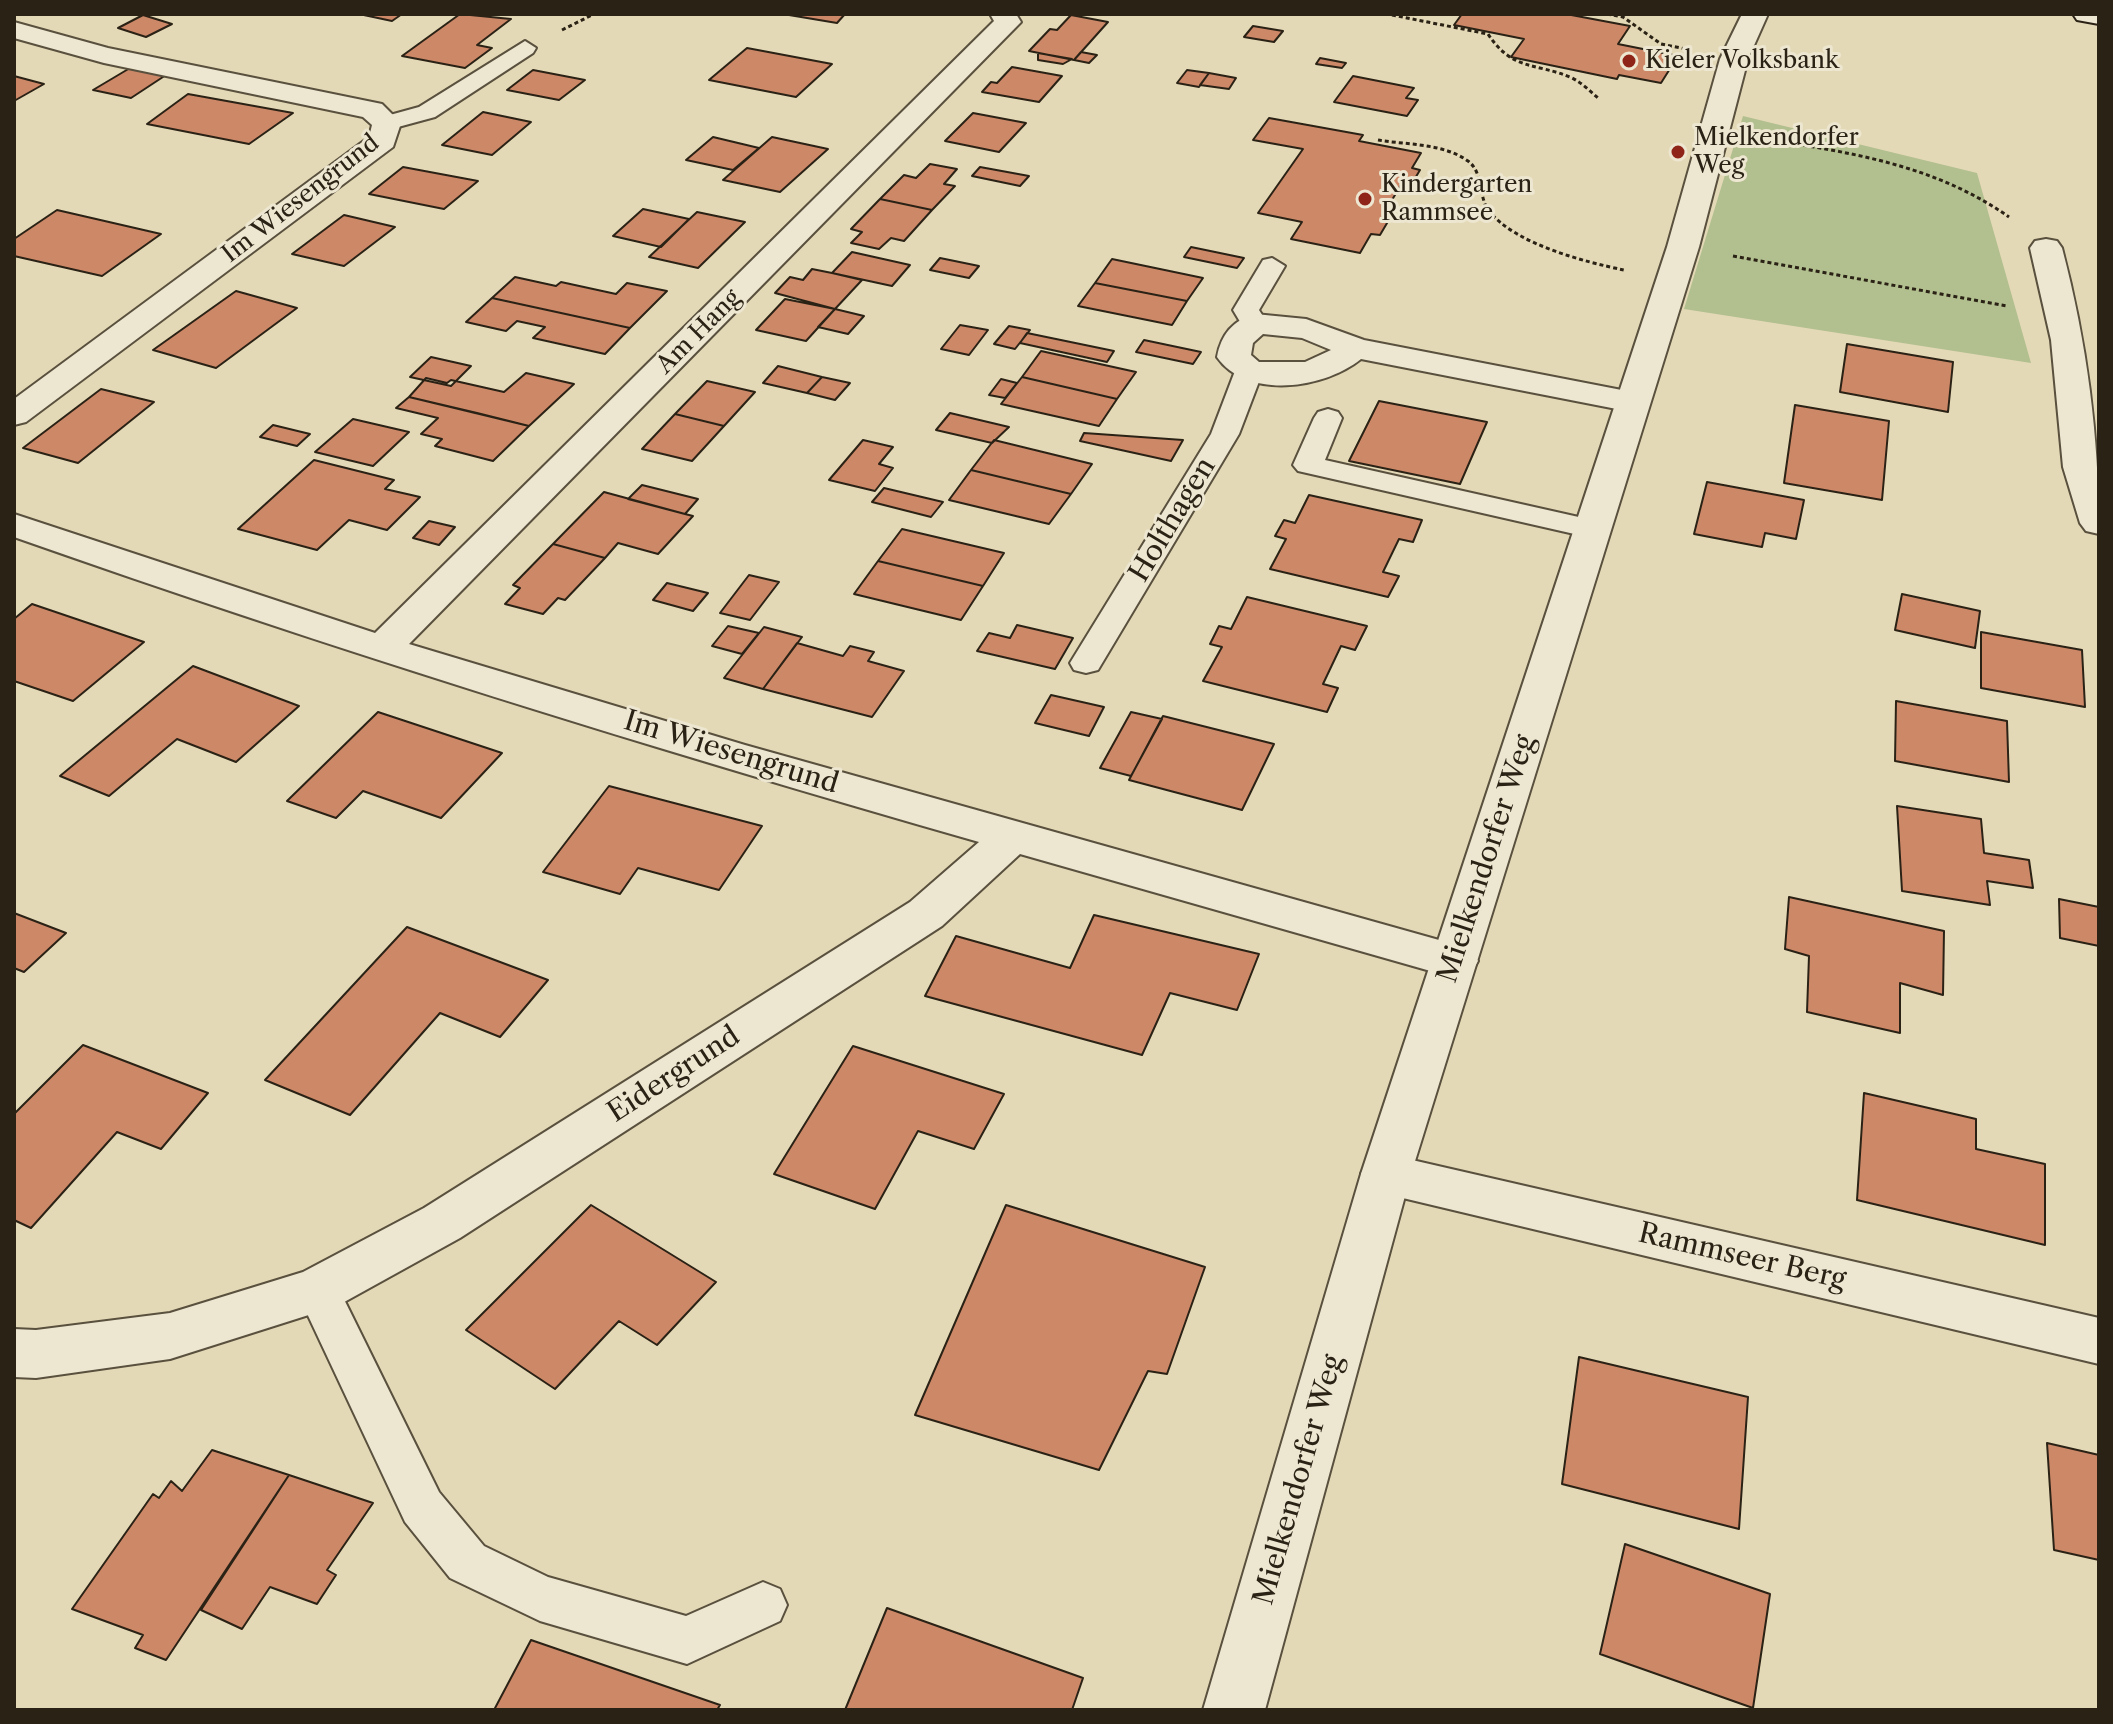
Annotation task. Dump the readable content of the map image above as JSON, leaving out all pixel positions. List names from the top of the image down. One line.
{"streets":{"street":["Im Wiesengrund","Am Hang","Mielkendorfer Weg","Eidergrund","Rammseer Berg"],"lane":["Holthagen"]},"crossings":[["Im Wiesengrund","Am Hang"],["Im Wiesengrund","Mielkendorfer Weg"],["Im Wiesengrund","Eidergrund"],["Mielkendorfer Weg","Rammseer Berg"]],"places":["Kieler Volksbank","Mielkendorfer Weg","Kindergarten Rammsee"]}
